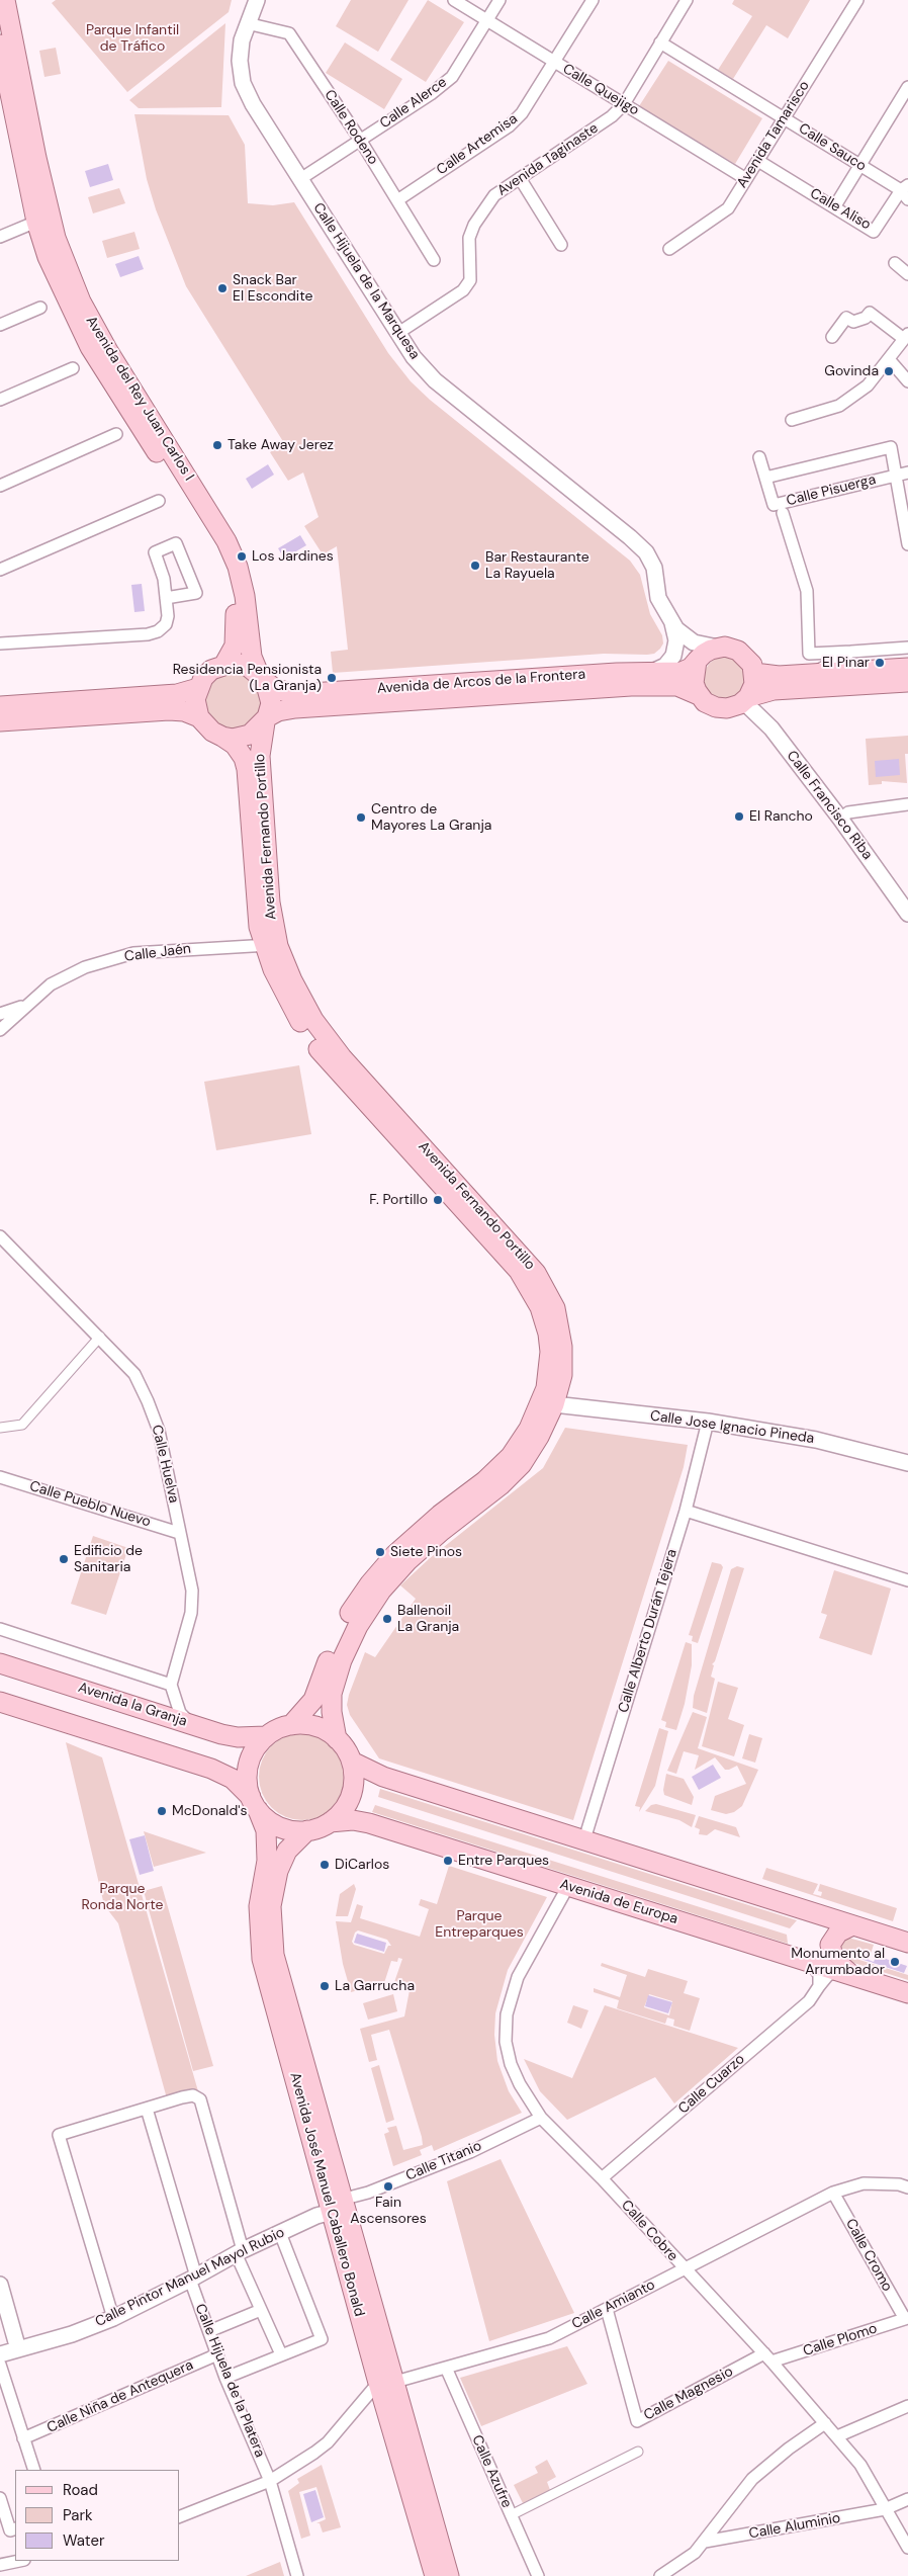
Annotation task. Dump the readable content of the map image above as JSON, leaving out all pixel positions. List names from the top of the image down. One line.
{"streets":{"main road":["Avenida del Rey Juan Carlos I","Avenida de Arcos de la Frontera","Avenida Fernando Portillo","Avenida la Granja","Avenida de Europa","Avenida José Manuel Caballero Bonald"],"street":["Calle Quejigo","Calle Alerce","Calle Rodeno","Avenida Tamarisco","Calle Artemisa","Calle Sauco","Avenida Taginaste","Calle Aliso","Calle Hijuela de la Marquesa","Calle Pisuerga","Calle Francisco Riba","Calle Jaén","Calle Jose Ignacio Pineda","Calle Huelva","Calle Pueblo Nuevo","Calle Alberto Durán Tejera","Calle Cuarzo","Calle Titanio","Calle Cobre","Calle Cromo","Calle Pintor Manuel Mayol Rubio","Calle Amianto","Calle Plomo","Calle Hijuela de la Platera","Calle Magnesio","Calle Niña de Antequera","Calle Azufre","Calle Aluminio"]},"crossings":[["Calle Quejigo","Calle Alerce"],["Calle Quejigo","Avenida Tamarisco"],["Calle Quejigo","Calle Artemisa"],["Calle Quejigo","Avenida Taginaste"],["Calle Alerce","Calle Rodeno"],["Calle Alerce","Calle Hijuela de la Marquesa"],["Calle Rodeno","Calle Artemisa"],["Calle Rodeno","Calle Hijuela de la Marquesa"],["Avenida Tamarisco","Calle Sauco"],["Avenida Tamarisco","Calle Aliso"],["Calle Sauco","Avenida Taginaste"],["Calle Sauco","Calle Aliso"],["Avenida Taginaste","Calle Hijuela de la Marquesa"],["Calle Hijuela de la Marquesa","Avenida de Arcos de la Frontera"],["Calle Hijuela de la Marquesa","Calle Francisco Riba"],["Avenida del Rey Juan Carlos I","Avenida de Arcos de la Frontera"],["Avenida del Rey Juan Carlos I","Avenida Fernando Portillo"],["Avenida de Arcos de la Frontera","Calle Francisco Riba"],["Avenida de Arcos de la Frontera","Avenida Fernando Portillo"],["Avenida Fernando Portillo","Calle Jaén"],["Avenida Fernando Portillo","Calle Jose Ignacio Pineda"],["Avenida Fernando Portillo","Avenida la Granja"],["Avenida Fernando Portillo","Avenida de Europa"],["Avenida Fernando Portillo","Avenida José Manuel Caballero Bonald"],["Calle Jose Ignacio Pineda","Calle Alberto Durán Tejera"],["Calle Huelva","Calle Pueblo Nuevo"],["Avenida la Granja","Avenida de Europa"],["Avenida la Granja","Avenida José Manuel Caballero Bonald"],["Avenida de Europa","Calle Cuarzo"],["Avenida de Europa","Avenida José Manuel Caballero Bonald"],["Avenida de Europa","Calle Cobre"],["Calle Cuarzo","Calle Cobre"],["Calle Titanio","Avenida José Manuel Caballero Bonald"],["Calle Titanio","Calle Cobre"],["Calle Titanio","Calle Pintor Manuel Mayol Rubio"],["Avenida José Manuel Caballero Bonald","Calle Pintor Manuel Mayol Rubio"],["Avenida José Manuel Caballero Bonald","Calle Amianto"],["Calle Cobre","Calle Amianto"],["Calle Cobre","Calle Plomo"],["Calle Cobre","Calle Magnesio"],["Calle Cobre","Calle Aluminio"],["Calle Cromo","Calle Amianto"],["Calle Cromo","Calle Plomo"],["Calle Pintor Manuel Mayol Rubio","Calle Hijuela de la Platera"],["Calle Amianto","Calle Magnesio"],["Calle Amianto","Calle Azufre"],["Calle Plomo","Calle Magnesio"],["Calle Hijuela de la Platera","Calle Niña de Antequera"]],"parks":["Parque Infantil de Tráfico","Parque Ronda Norte","Parque Entreparques"],"places":["Snack Bar El Escondite","Govinda","Take Away Jerez","Los Jardines","Bar Restaurante La Rayuela","El Pinar","Residencia Pensionista (La Granja)","El Rancho","Centro de Mayores La Granja","F. Portillo","Siete Pinos","Edificio de Sanitaria","Ballenoil La Granja","McDonald's","Entre Parques","DiCarlos","Monumento al Arrumbador","La Garrucha","Fain Ascensores"],"legend":["Road","Park","Water"]}
